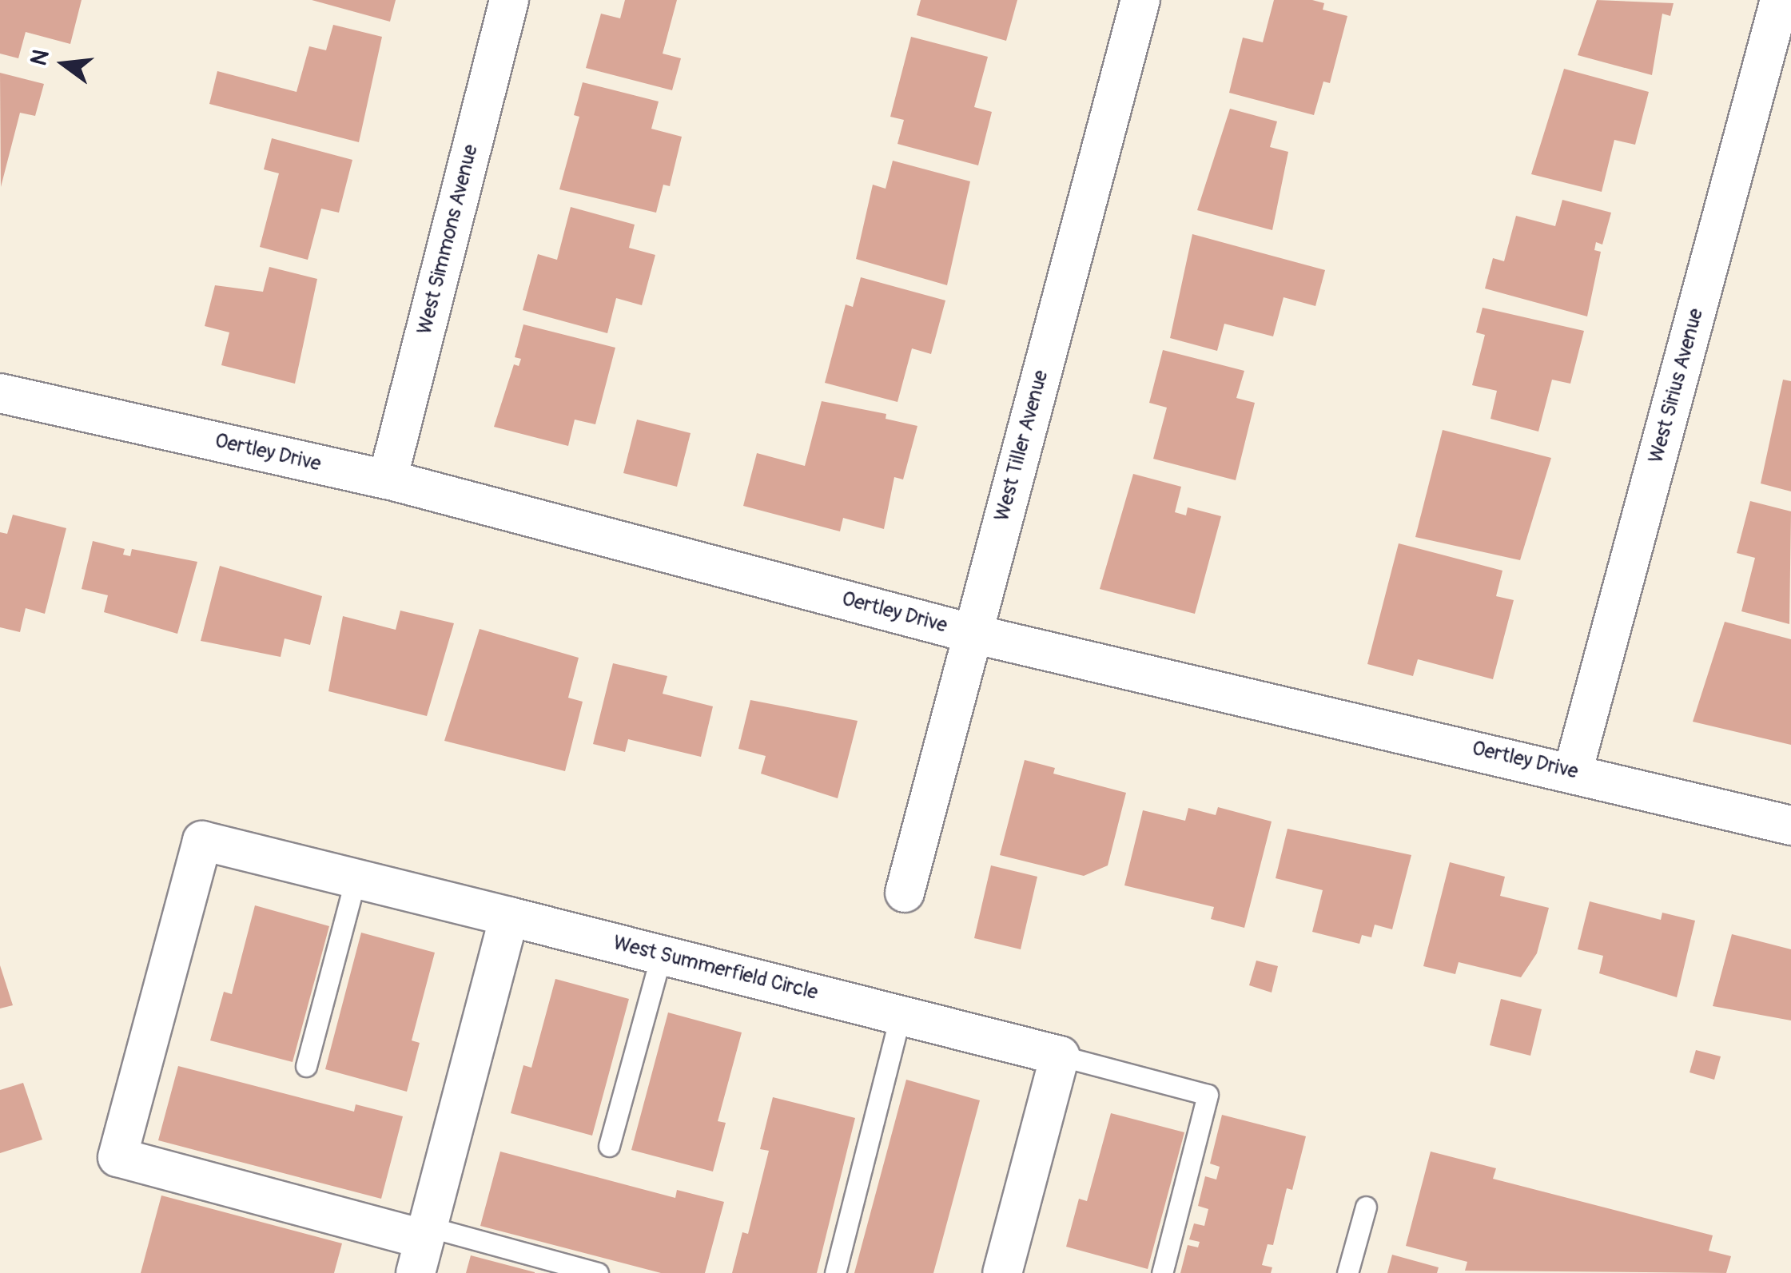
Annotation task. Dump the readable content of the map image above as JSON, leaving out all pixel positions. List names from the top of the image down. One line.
{"streets":{"street":["West Simmons Avenue","West Sirius Avenue","West Tiller Avenue","Oertley Drive","West Summerfield Circle"]},"crossings":[["West Simmons Avenue","Oertley Drive"],["West Sirius Avenue","Oertley Drive"],["West Tiller Avenue","Oertley Drive"]],"north":"left"}
